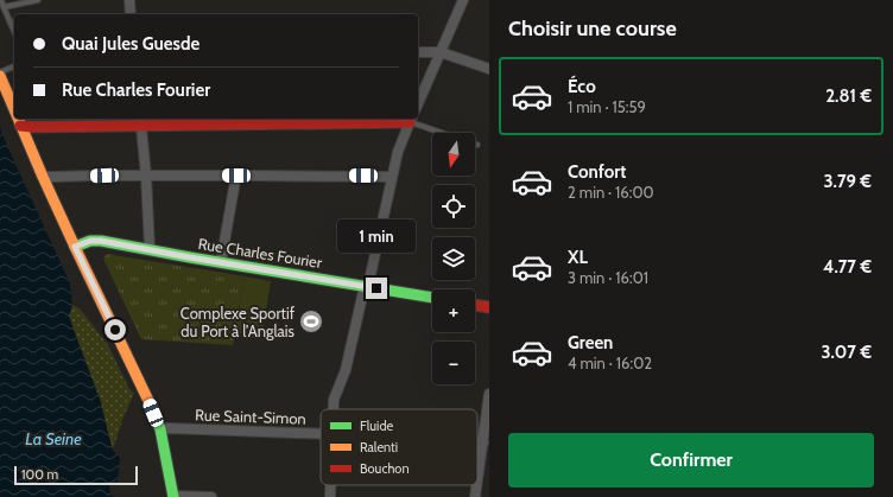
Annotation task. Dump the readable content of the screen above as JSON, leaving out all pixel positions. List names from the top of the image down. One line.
{"streets":{"street":["Rue Charles Fourier","Rue Saint-Simon"]},"water":["La Seine"],"places":{"sports":["Complexe Sportif du Port à l’Anglais"]},"legend":["Fluide","Ralenti","Bouchon"],"scale_bar":"100 m","north":"bottom","page":{"heading":"Choisir une course","banner":["Quai Jules Guesde","Rue Charles Fourier"],"list":[{"name":"Éco","note":"1 min · 15:59","value":"2.81 €"},{"name":"Confort","note":"2 min · 16:00","value":"3.79 €"},{"name":"XL","note":"3 min · 16:01","value":"4.77 €"},{"name":"Green","note":"4 min · 16:02","value":"3.07 €"}],"map_buttons":["+","−"],"bubble":"1 min","buttons":"Confirmer","scale":"100 m"}}
